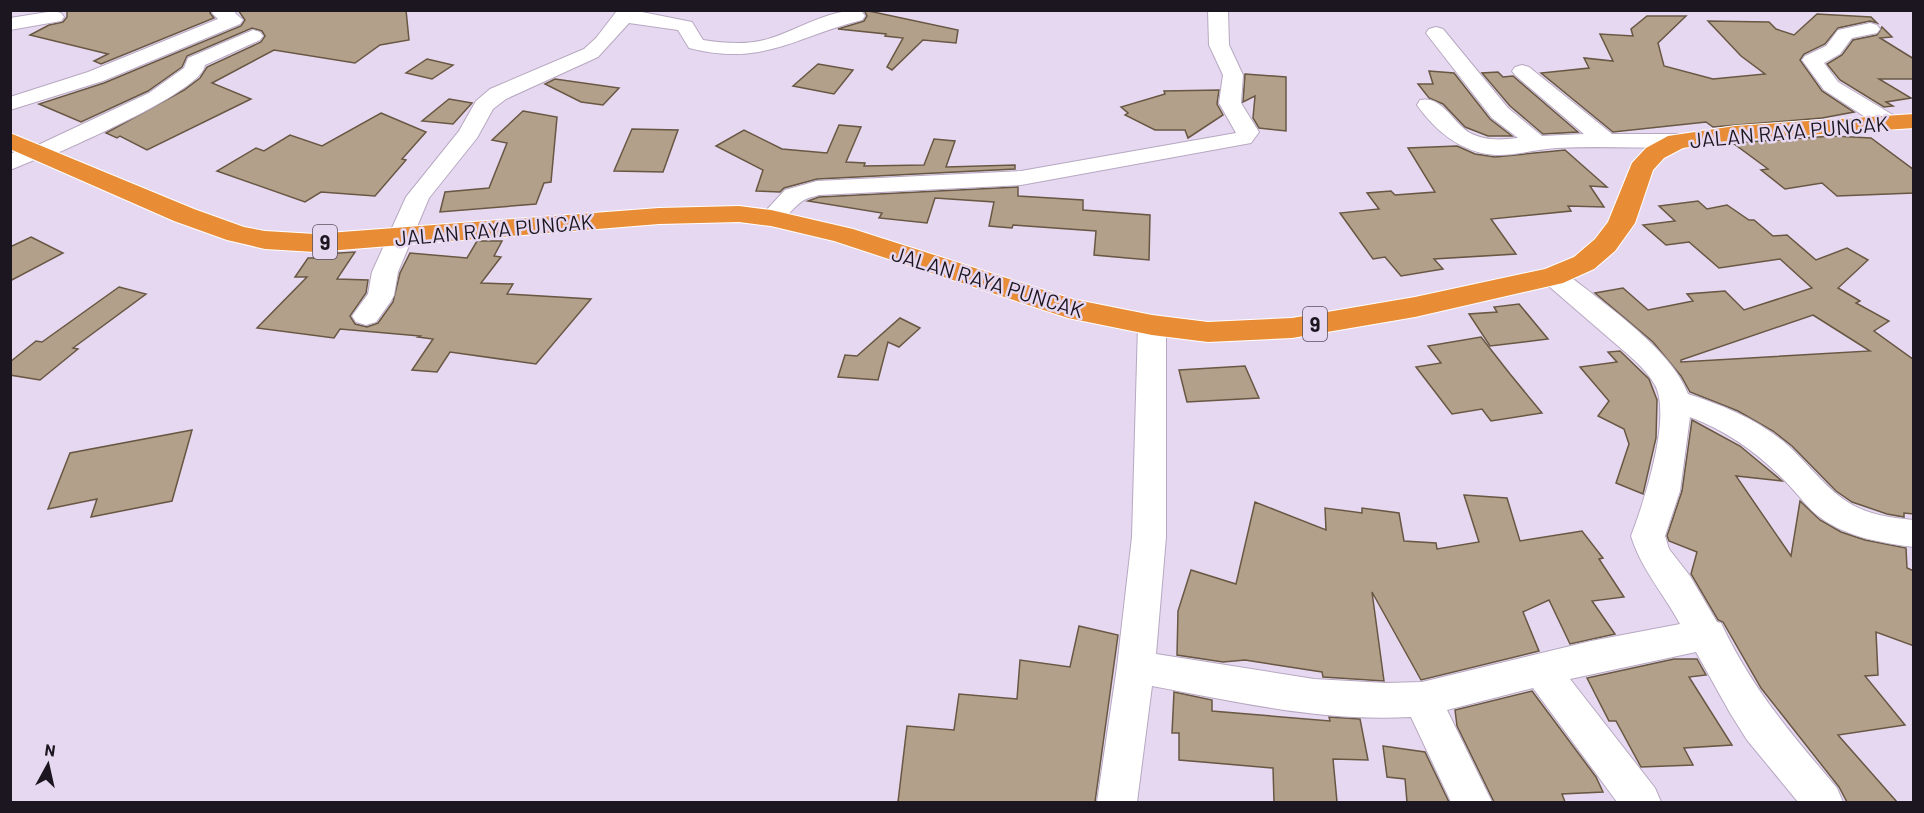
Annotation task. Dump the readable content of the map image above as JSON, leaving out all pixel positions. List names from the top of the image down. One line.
{"streets":{"highway":["JALAN RAYA PUNCAK","9"]},"north":"top"}
